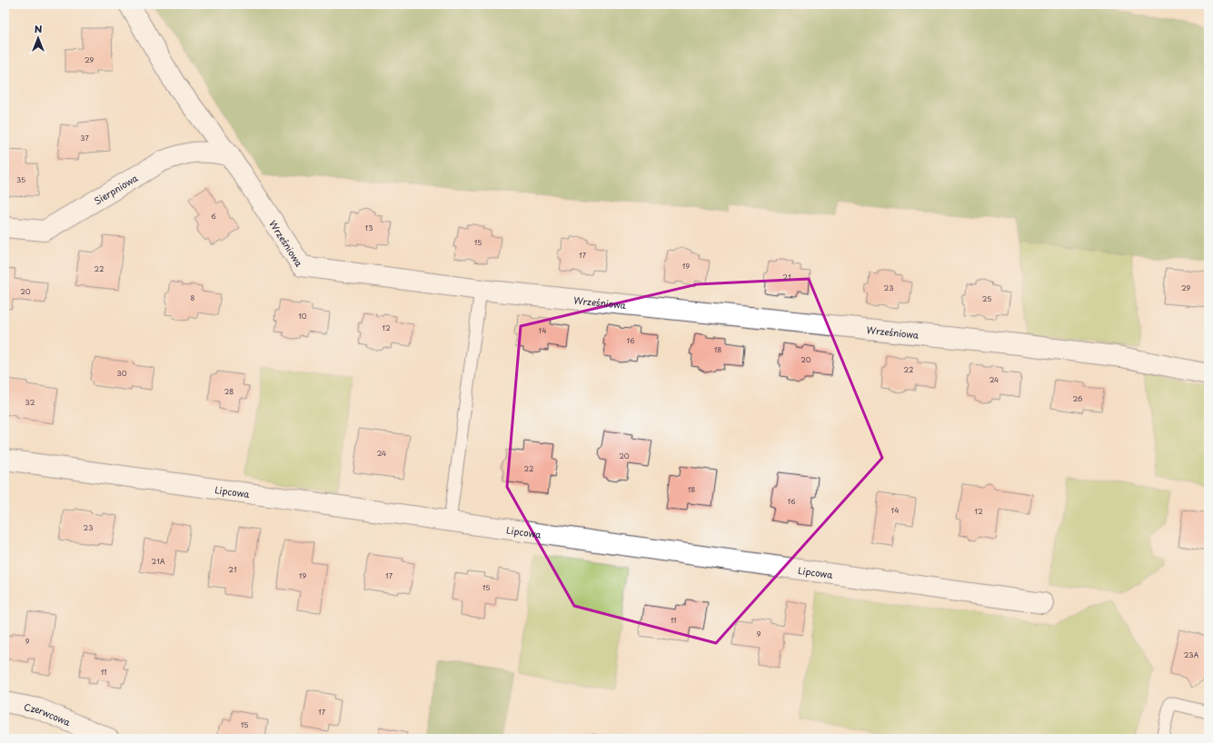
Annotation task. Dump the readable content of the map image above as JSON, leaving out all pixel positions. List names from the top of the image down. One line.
{"streets":{"street":["Sierpniowa","Wrześniowa","Lipcowa","Czerwcowa"]},"crossings":[["Sierpniowa","Wrześniowa"]],"house_numbers":["29","37","35","6","13","15","17","19","22","21","23","29","20","8","25","10","12","14","16","18","20","22","30","24","28","26","32","24","20","22","18","16","14","12","23","21A","21","19","17","15","11","9","9","23A","11","17","15"],"north":"top"}
